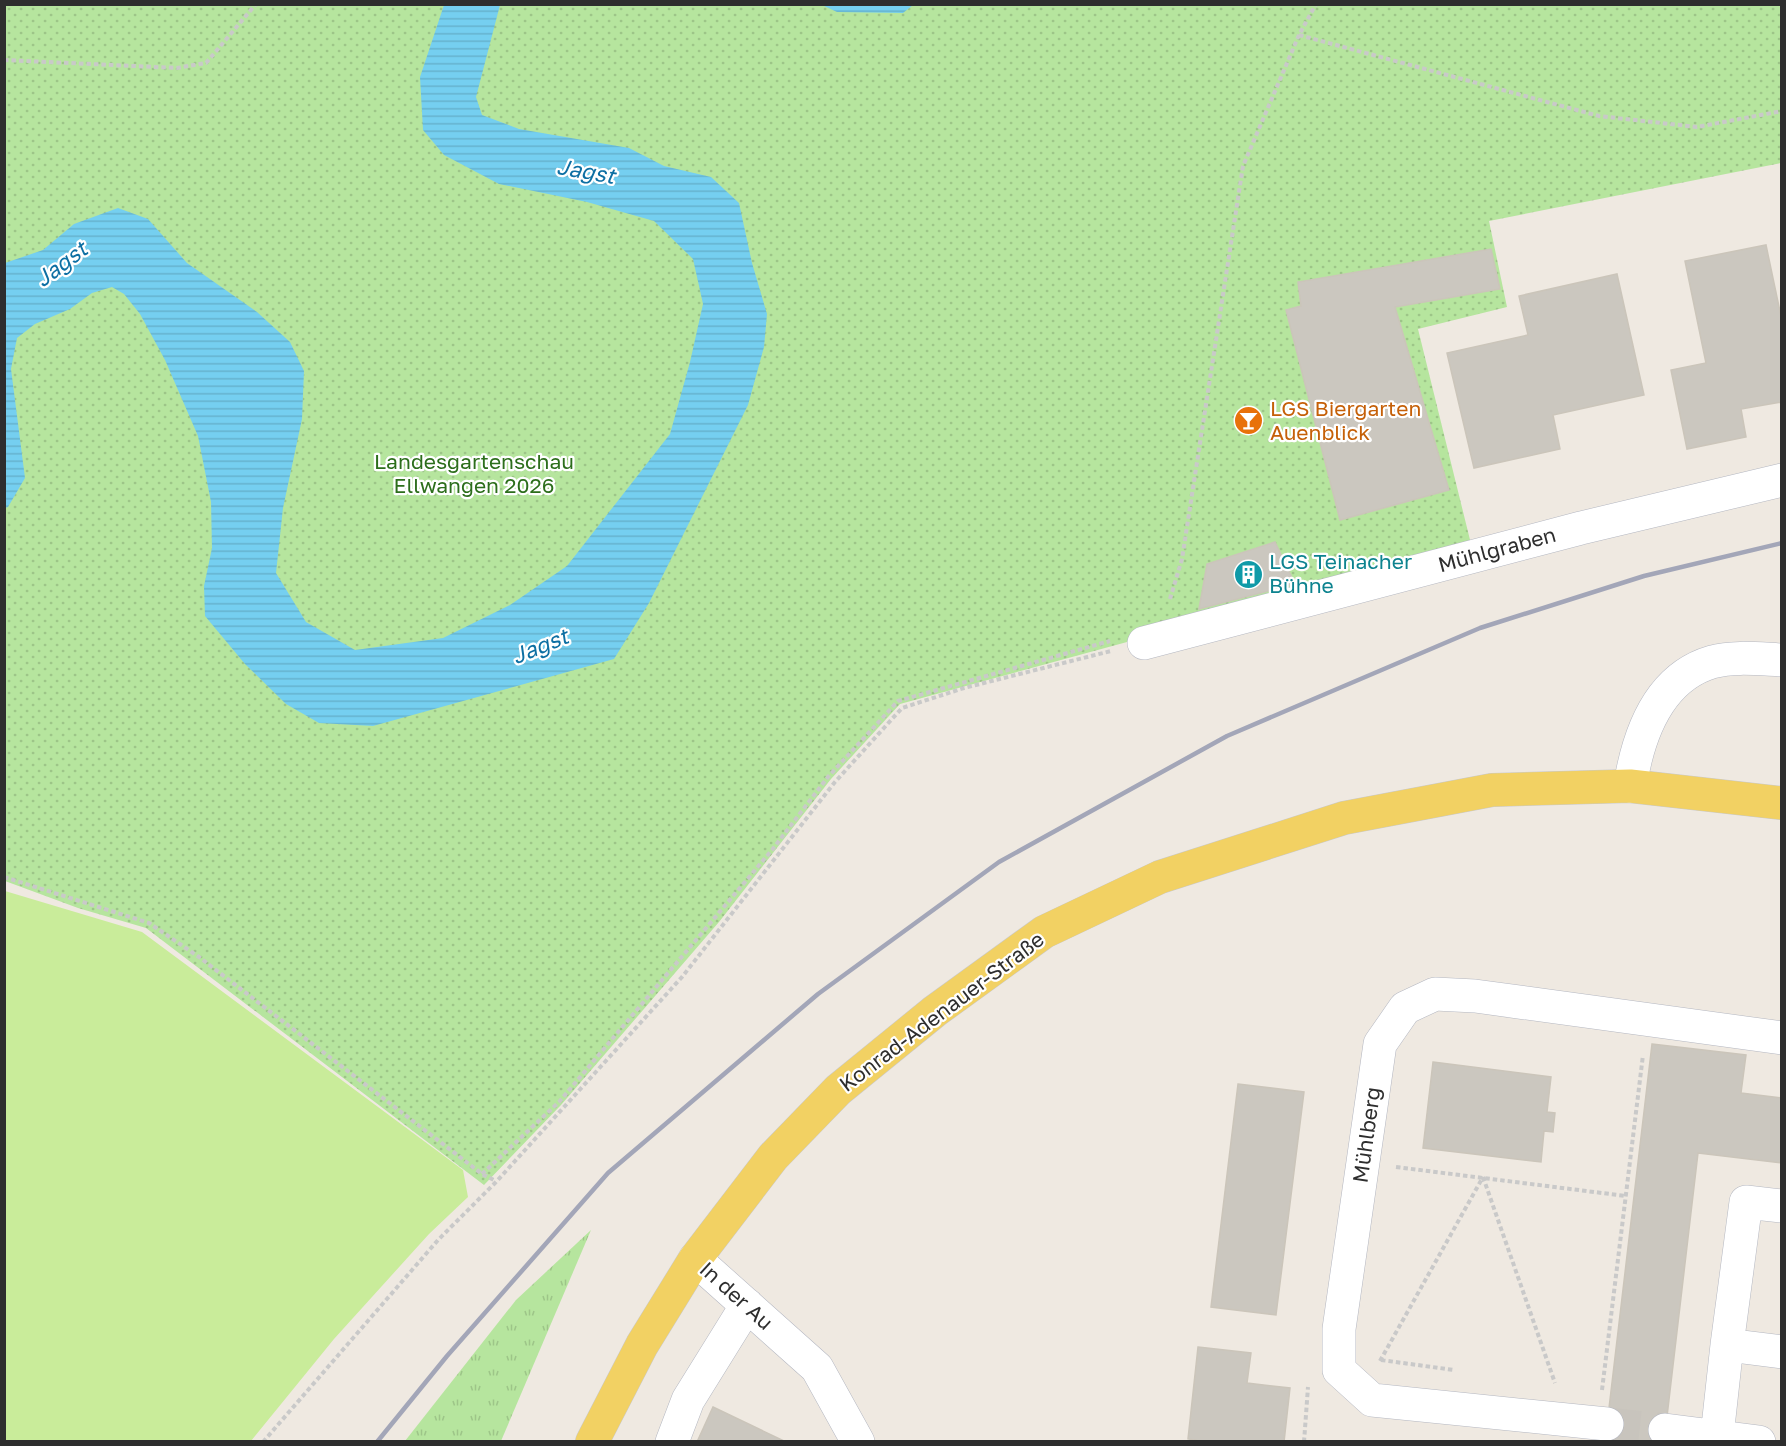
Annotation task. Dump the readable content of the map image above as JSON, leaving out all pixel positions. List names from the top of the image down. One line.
{"streets":{"main road":["Konrad-Adenauer-Straße","In der Au"],"street":["Mühlgraben","Mühlberg"]},"crossings":[["Konrad-Adenauer-Straße","In der Au"]],"water":["Jagst"],"parks":["Landesgartenschau Ellwangen 2026"],"places":{"bar":["LGS Biergarten Auenblick"],"building":["LGS Teinacher Bühne"]}}
